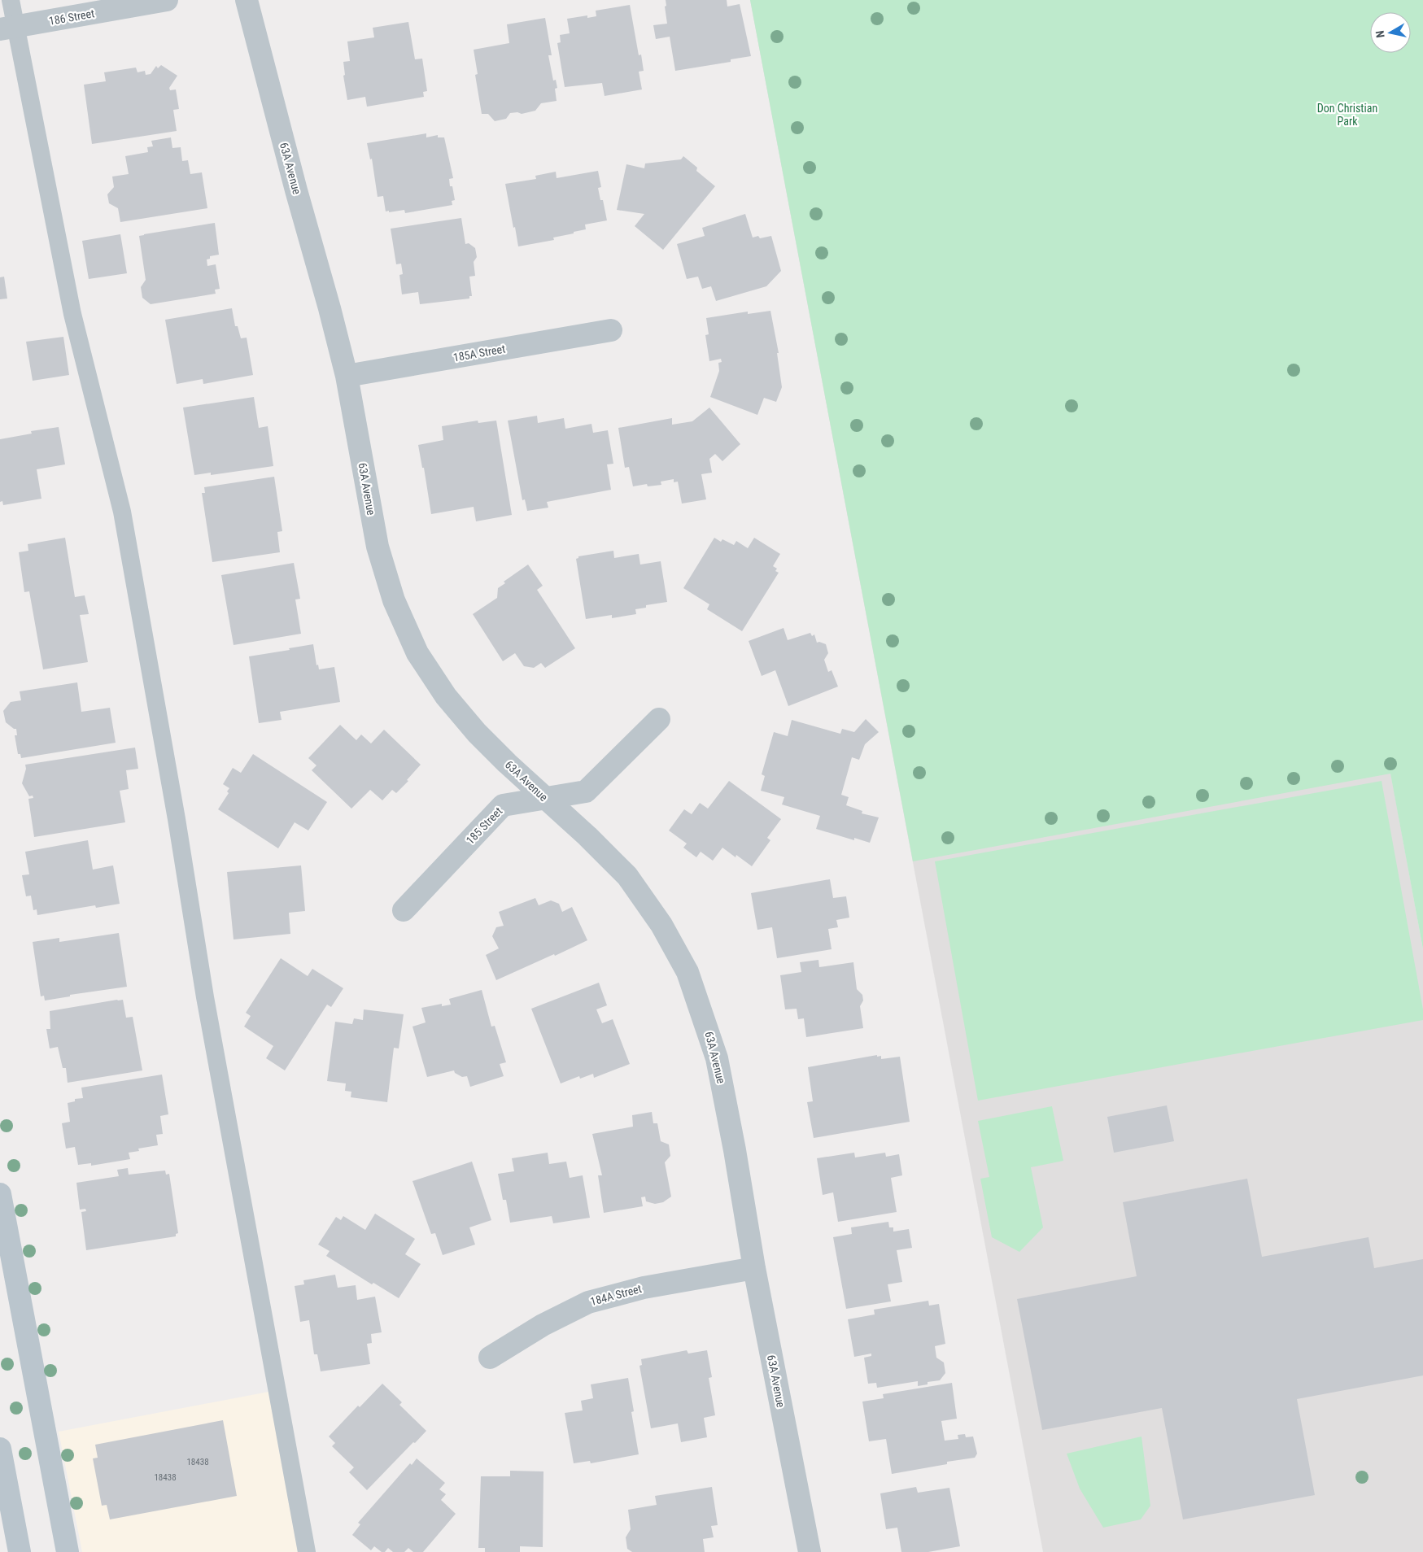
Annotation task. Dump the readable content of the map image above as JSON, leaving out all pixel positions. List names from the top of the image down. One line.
{"streets":{"street":["186 Street","63A Avenue","185A Street","185 Street","184A Street"]},"crossings":[["63A Avenue","185A Street"],["63A Avenue","185 Street"],["63A Avenue","184A Street"]],"parks":["Don Christian Park"],"house_numbers":["18438","18438"],"north":"left"}
